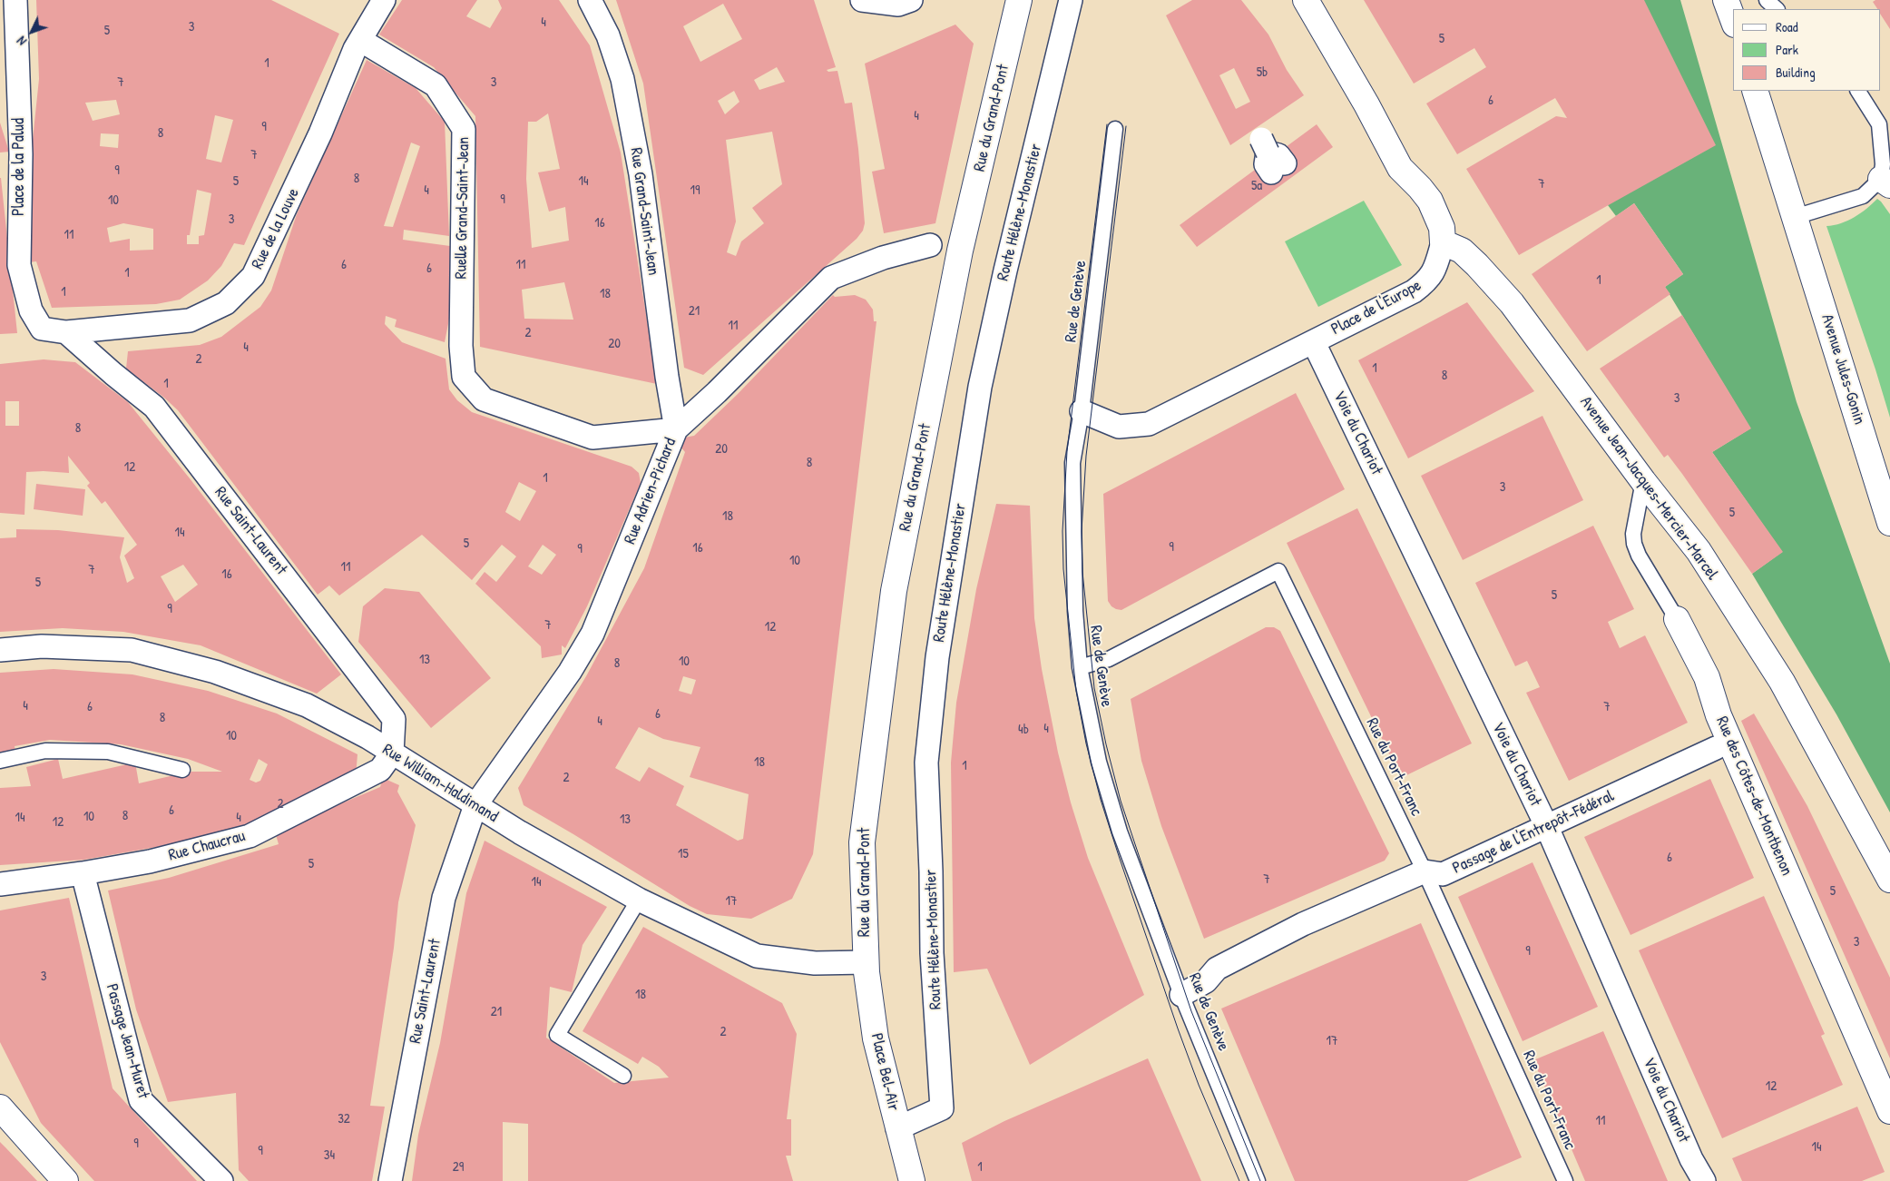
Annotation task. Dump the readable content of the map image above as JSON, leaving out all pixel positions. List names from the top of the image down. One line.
{"streets":{"street":["Rue du Grand-Pont","Place de la Palud","Ruelle Grand-Saint-Jean","Rue Grand-Saint-Jean","Route Hélène-Monastier","Rue de la Louve","Place de l'Europe","Avenue Jules-Gonin","Voie du Chariot","Avenue Jean-Jacques-Mercier-Marcel","Rue Adrien-Pichard","Rue Saint-Laurent","Rue William-Haldimand","Rue des Côtes-de-Montbenon","Passage de l'Entrepôt-Fédéral","Rue Chaucrau","Passage Jean-Muret","Place Bel-Air"],"lane":["Rue de Genève","Rue du Port-Franc"]},"crossings":[["Rue du Grand-Pont","Rue William-Haldimand"],["Rue du Grand-Pont","Place Bel-Air"],["Place de la Palud","Rue de la Louve"],["Ruelle Grand-Saint-Jean","Rue Grand-Saint-Jean"],["Ruelle Grand-Saint-Jean","Rue de la Louve"],["Ruelle Grand-Saint-Jean","Rue Adrien-Pichard"],["Rue Grand-Saint-Jean","Rue Adrien-Pichard"],["Route Hélène-Monastier","Place Bel-Air"],["Rue de la Louve","Rue Saint-Laurent"],["Rue de Genève","Place de l'Europe"],["Rue de Genève","Rue du Port-Franc"],["Rue de Genève","Passage de l'Entrepôt-Fédéral"],["Place de l'Europe","Avenue Jean-Jacques-Mercier-Marcel"],["Voie du Chariot","Passage de l'Entrepôt-Fédéral"],["Avenue Jean-Jacques-Mercier-Marcel","Rue des Côtes-de-Montbenon"],["Rue Adrien-Pichard","Rue Saint-Laurent"],["Rue Adrien-Pichard","Rue William-Haldimand"],["Rue Saint-Laurent","Rue William-Haldimand"],["Rue Saint-Laurent","Rue Chaucrau"],["Rue du Port-Franc","Passage de l'Entrepôt-Fédéral"],["Rue William-Haldimand","Rue Chaucrau"],["Rue William-Haldimand","Place Bel-Air"],["Rue Chaucrau","Passage Jean-Muret"]],"house_numbers":["4","3","5","5","1","5b","7","3","6","4","9","8","7","9","8","5","14","7","5a","4","19","9","10","3","16","11","6","11","6","1","1","1","18","21","11","2","20","4","2","1","8","1","3","8","20","8","12","1","3","5","18","14","5","9","16","9","10","11","7","16","5","5","9","7","12","13","10","8","4","6","7","6","8","4","4","4b","10","18","1","2","2","6","8","10","14","4","13","12","15","6","5","7","14","5","17","3","9","3","18","21","2","17","12","32","11","9","14","9","34","29","1"],"legend":["Road","Park","Building"],"north":"bottom left"}
